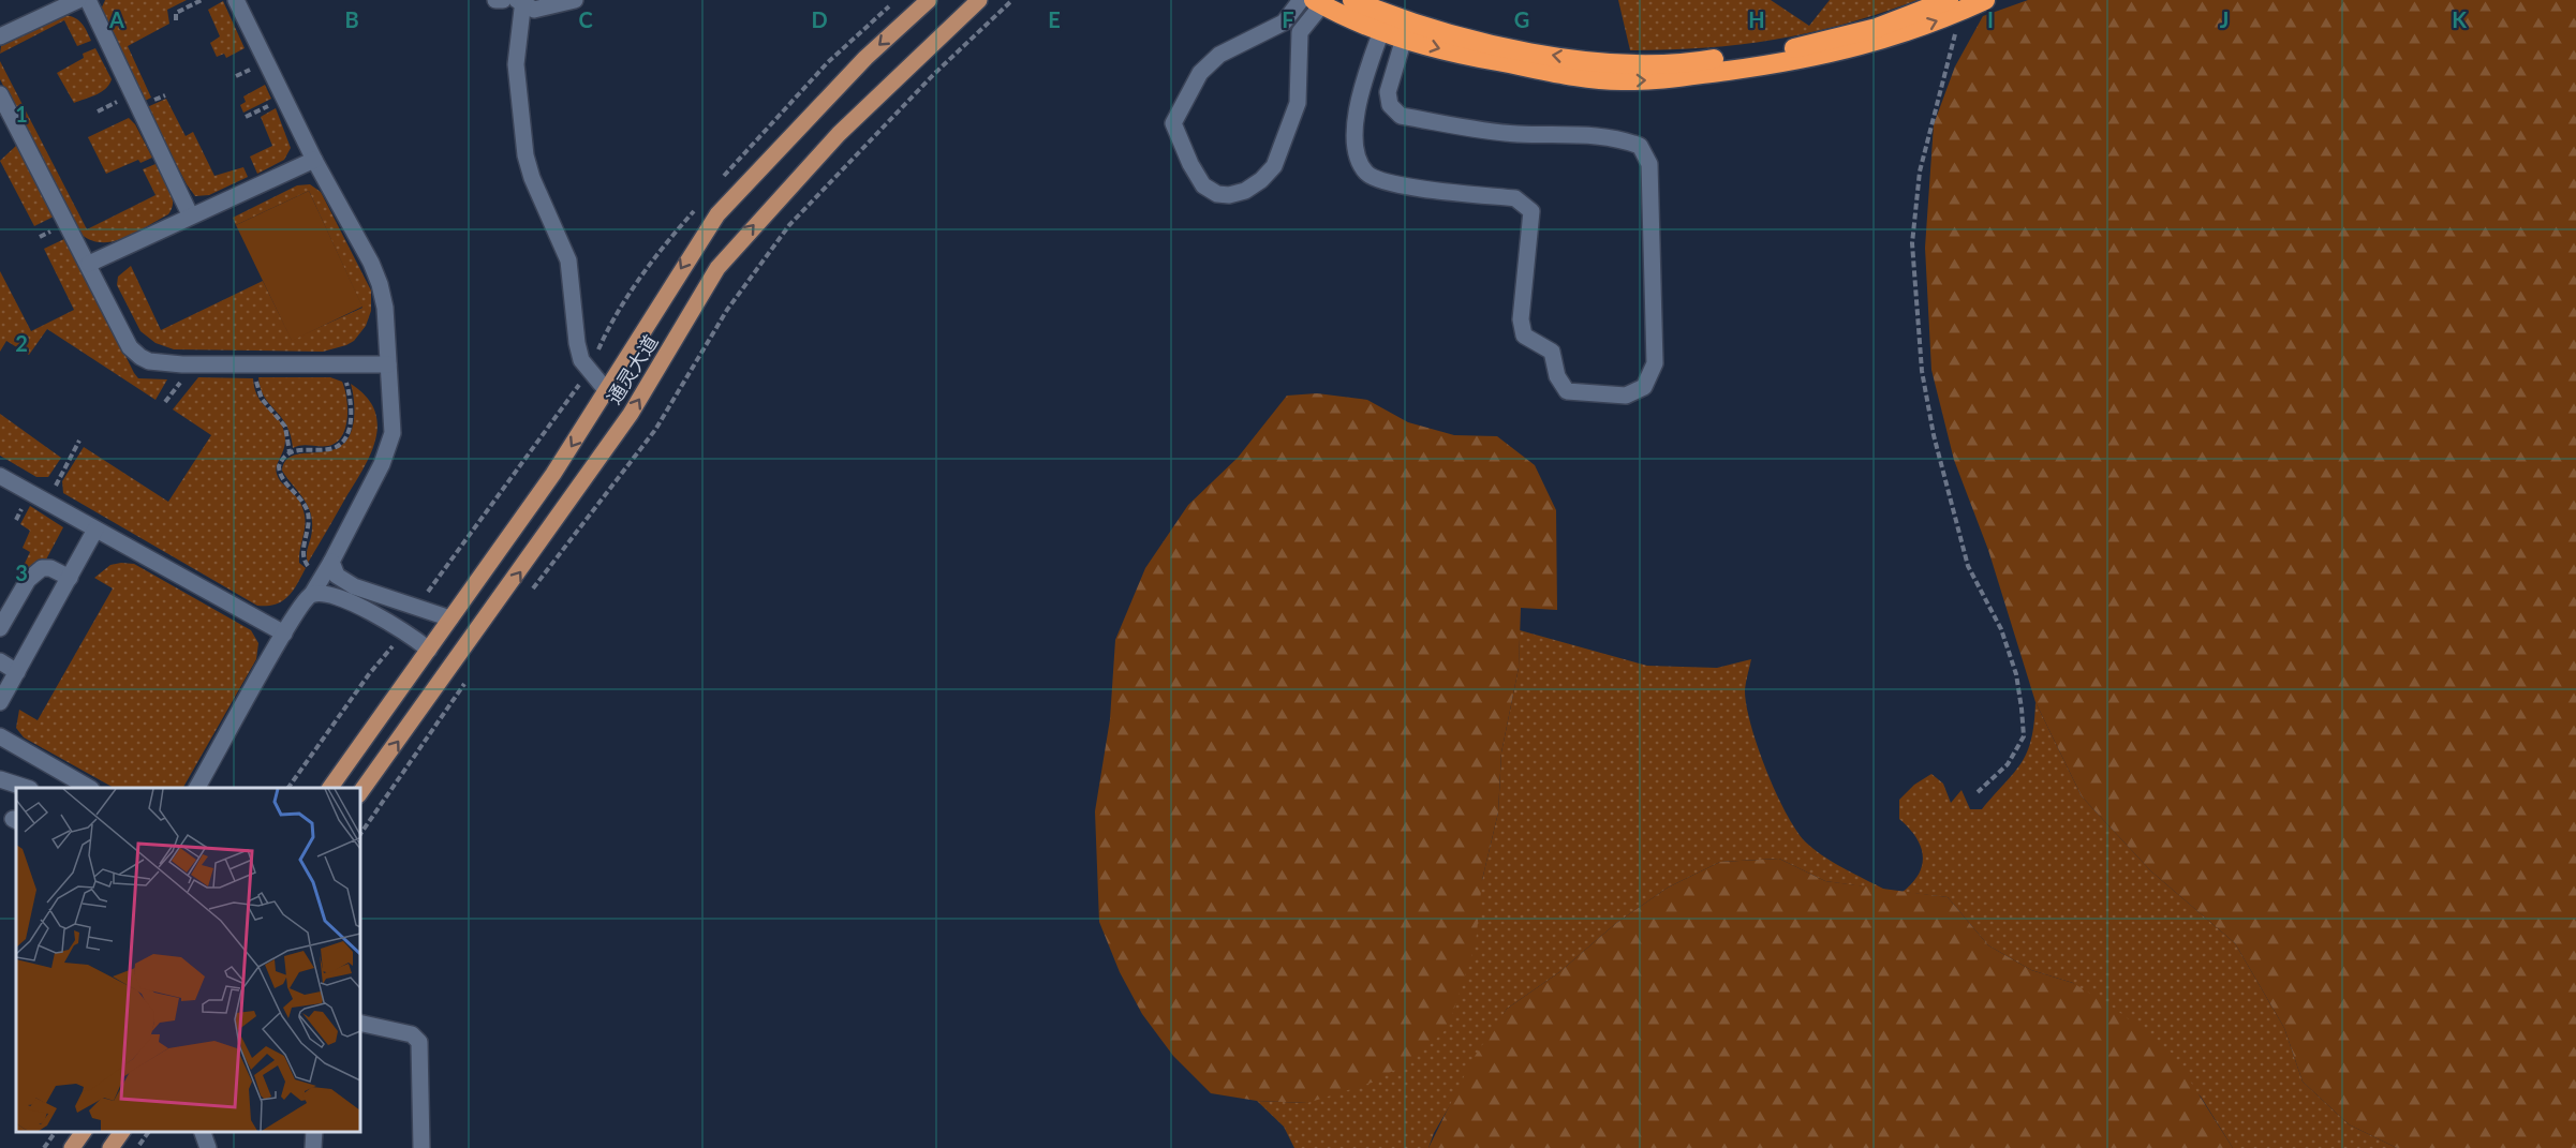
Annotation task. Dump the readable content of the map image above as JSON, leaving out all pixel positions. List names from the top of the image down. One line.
{"streets":{"main road":["通灵大道"]},"grid":{"columns":["A","B","C","D","E","F","G","H","I","J","K"],"rows":["1","2","3"]}}
